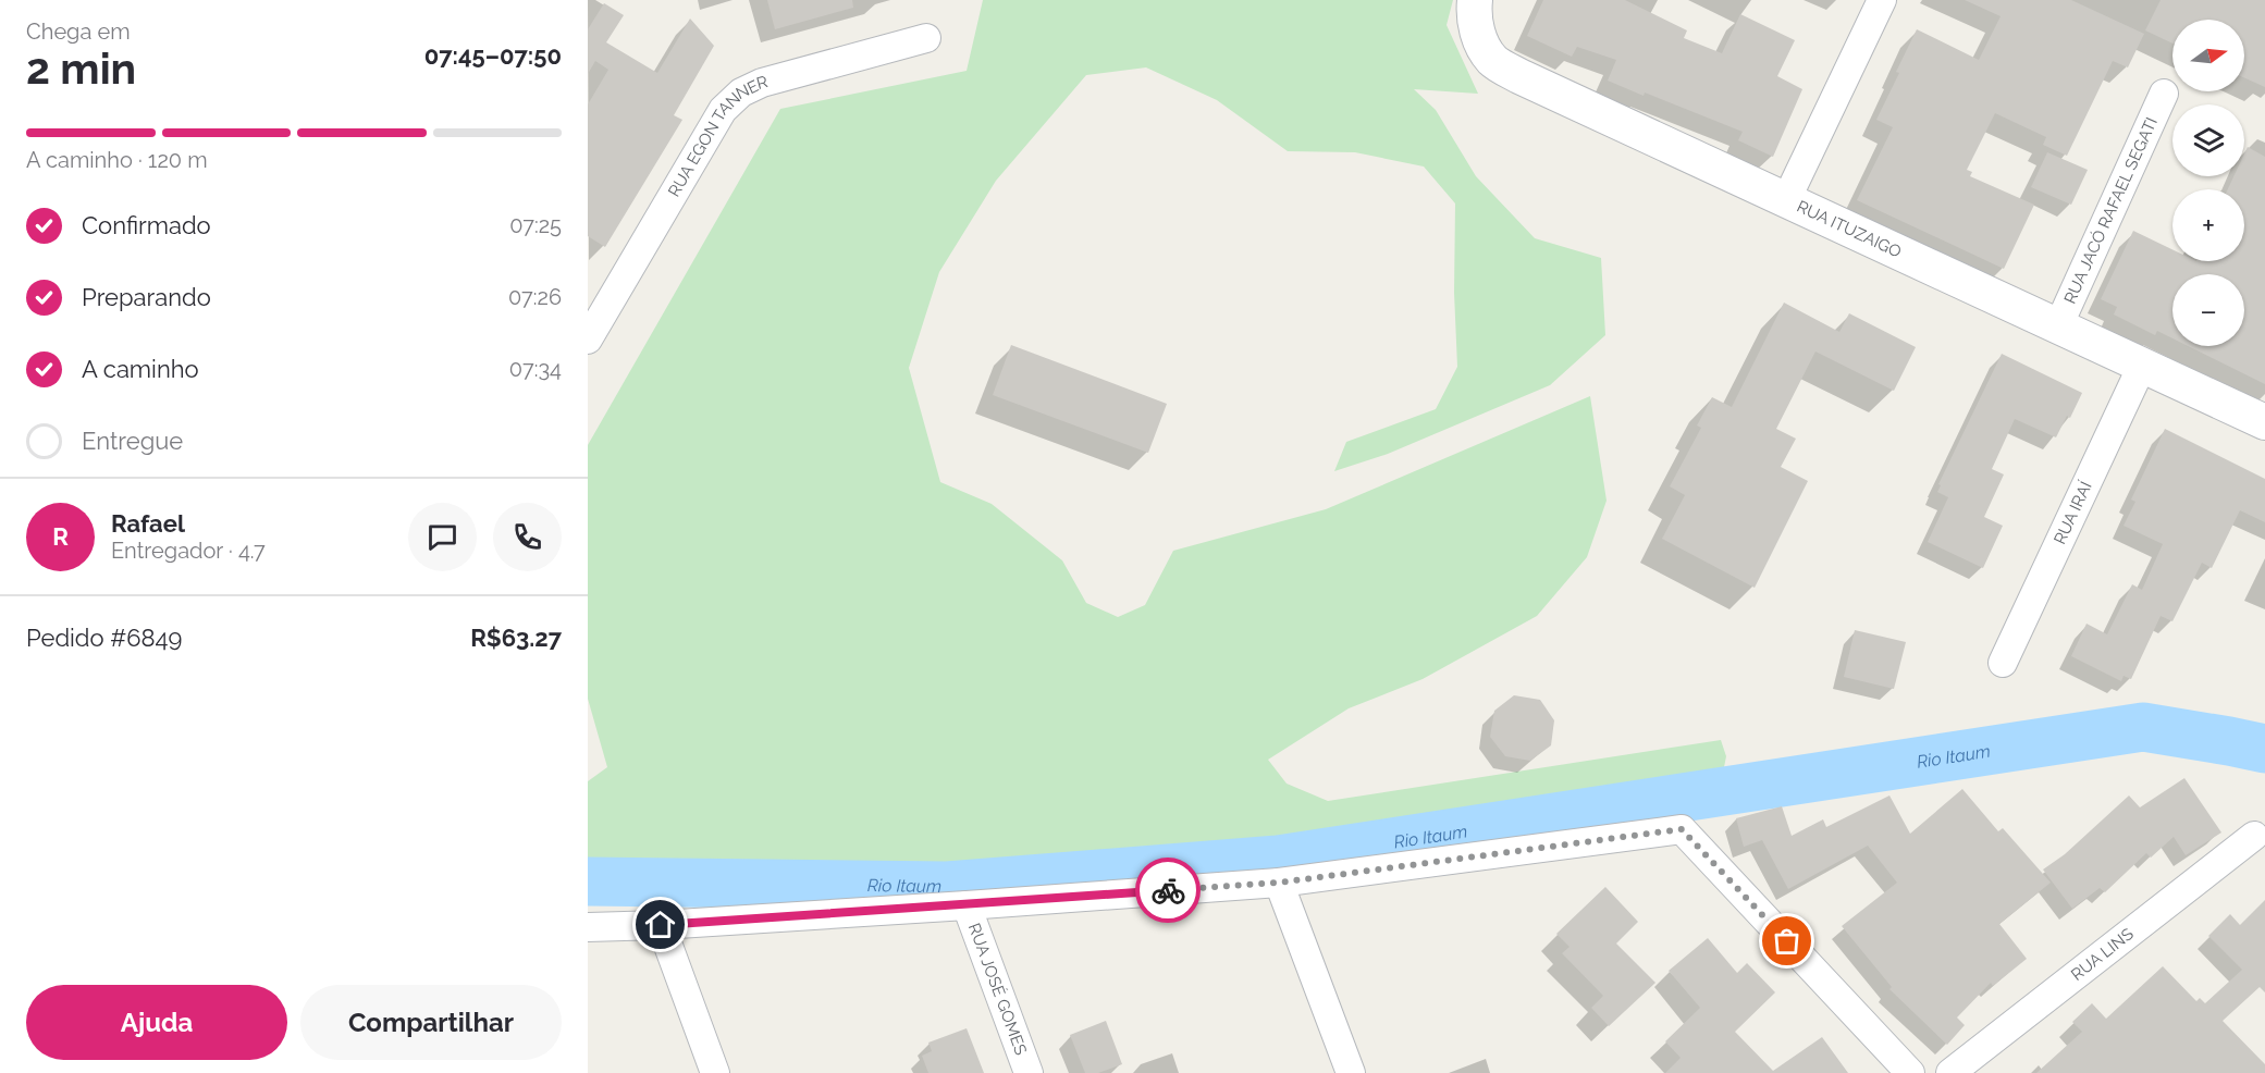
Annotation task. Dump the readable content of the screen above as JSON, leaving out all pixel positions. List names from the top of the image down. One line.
{"streets":{"street":["RUA EGON TANNER","RUA JACÓ RAFAEL SEGATI","RUA ITUZAIGO","RUA IRAÍ","RUA LINS","RUA JOSÉ GOMES"]},"crossings":[["RUA JACÓ RAFAEL SEGATI","RUA ITUZAIGO"],["RUA ITUZAIGO","RUA IRAÍ"]],"water":["Rio Itaum"],"north":"right","page":{"heading":["2 min","Chega em","07:45–07:50"],"panel":["Rafael","Entregador · 4.7","Pedido #6849","R$63.27"],"map_buttons":["+","−"],"bar":"A caminho · 120 m","list":[["Confirmado","07:25"],["Preparando","07:26"],["A caminho","07:34"],"Entregue"],"round":"R","buttons":["Ajuda","Compartilhar"]}}
